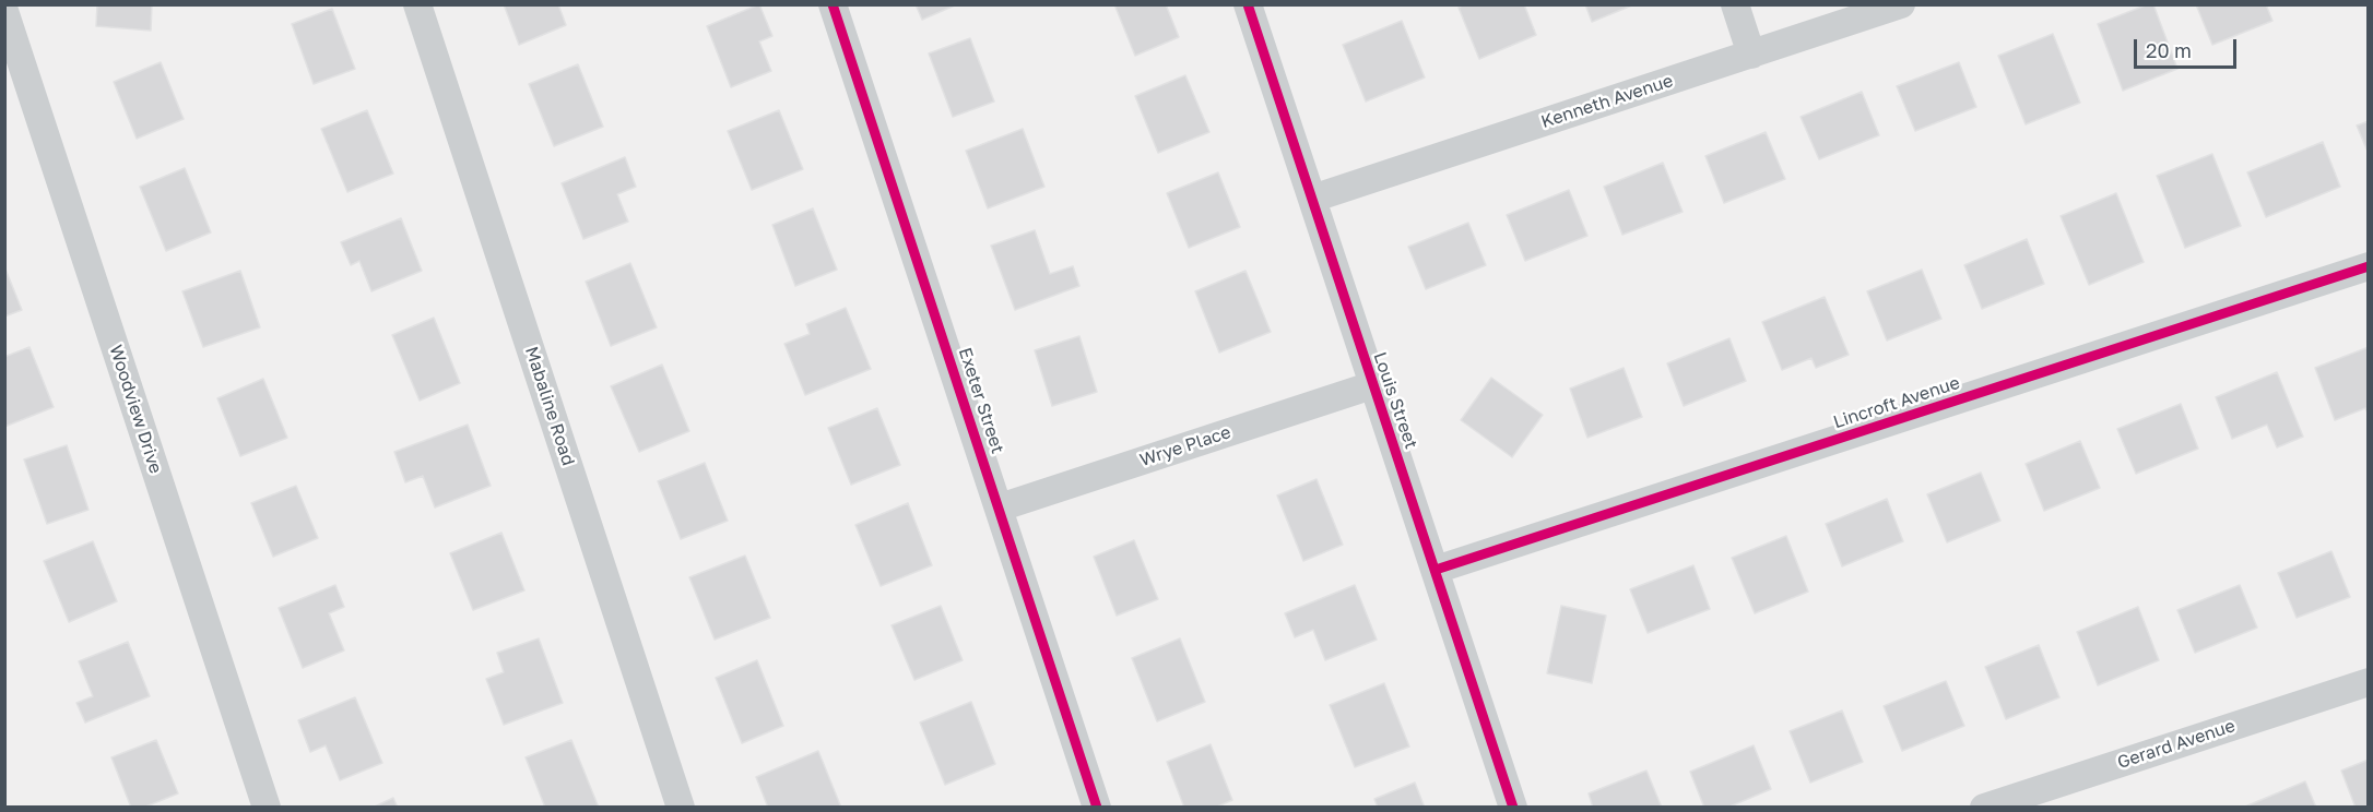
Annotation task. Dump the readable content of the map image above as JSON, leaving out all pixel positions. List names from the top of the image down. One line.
{"streets":{"street":["Kenneth Avenue","Exeter Street","Louis Street","Lincroft Avenue","Mabaline Road","Woodview Drive","Wrye Place","Gerard Avenue"]},"crossings":[["Kenneth Avenue","Louis Street"],["Exeter Street","Wrye Place"],["Louis Street","Lincroft Avenue"],["Louis Street","Wrye Place"]],"scale_bar":"20 m"}
